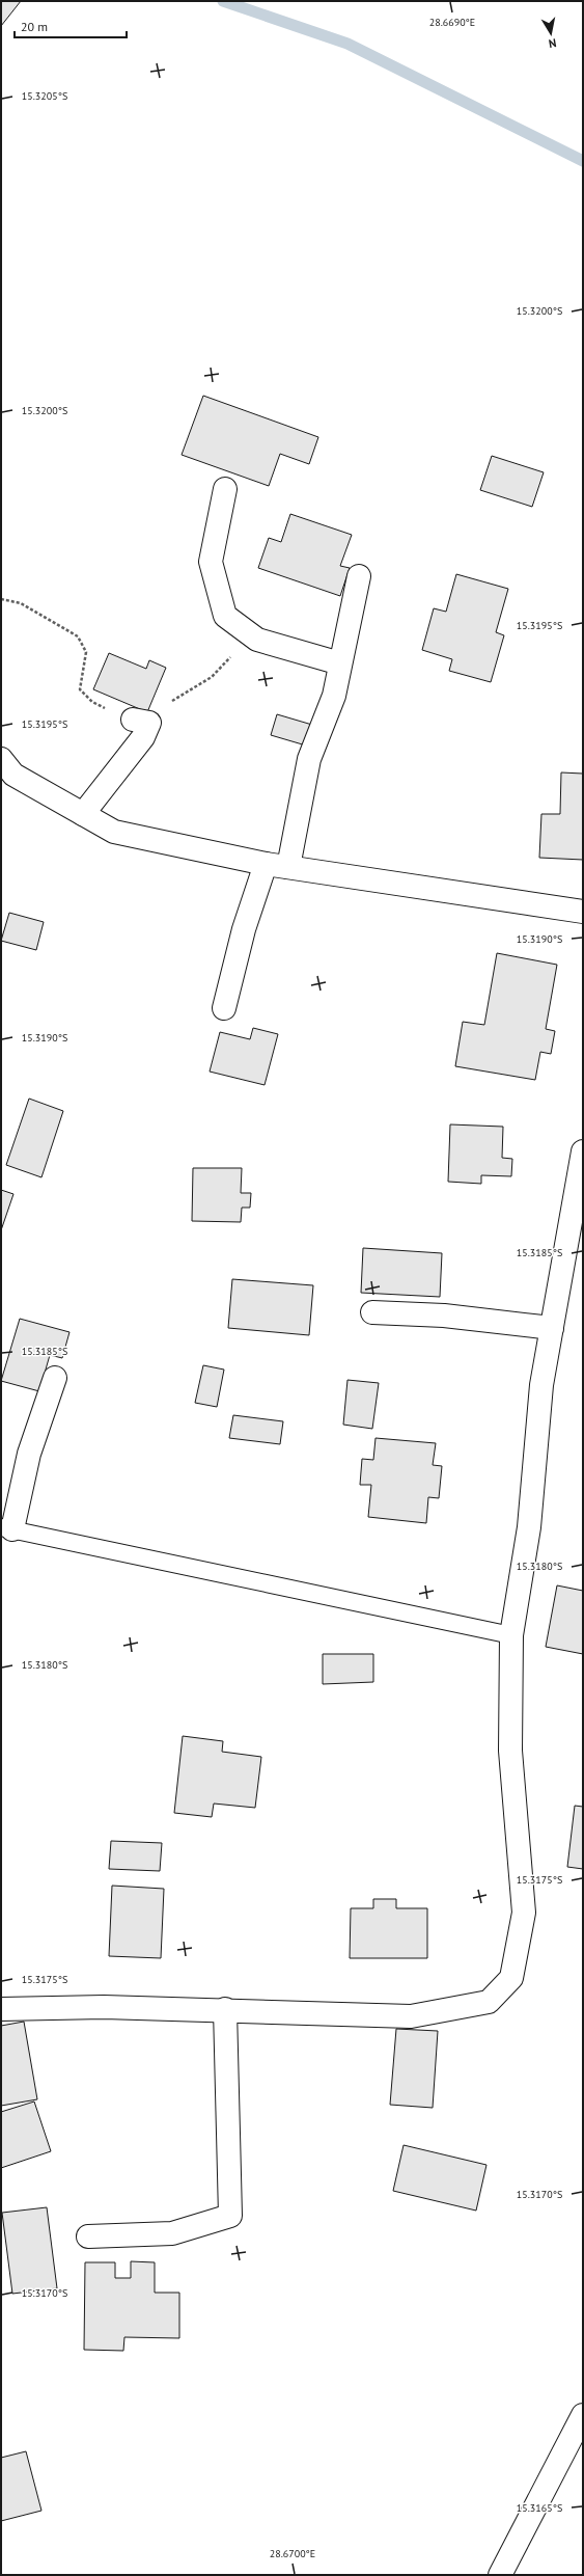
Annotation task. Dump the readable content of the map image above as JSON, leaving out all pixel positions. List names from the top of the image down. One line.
{"scale_bar":"20 m","north":"bottom","coordinates":["28.6690°E","15.3205°S","15.3200°S","15.3195°S","15.3190°S","15.3185°S","15.3180°S","15.3175°S","15.3170°S","15.3165°S","28.6700°E"]}
